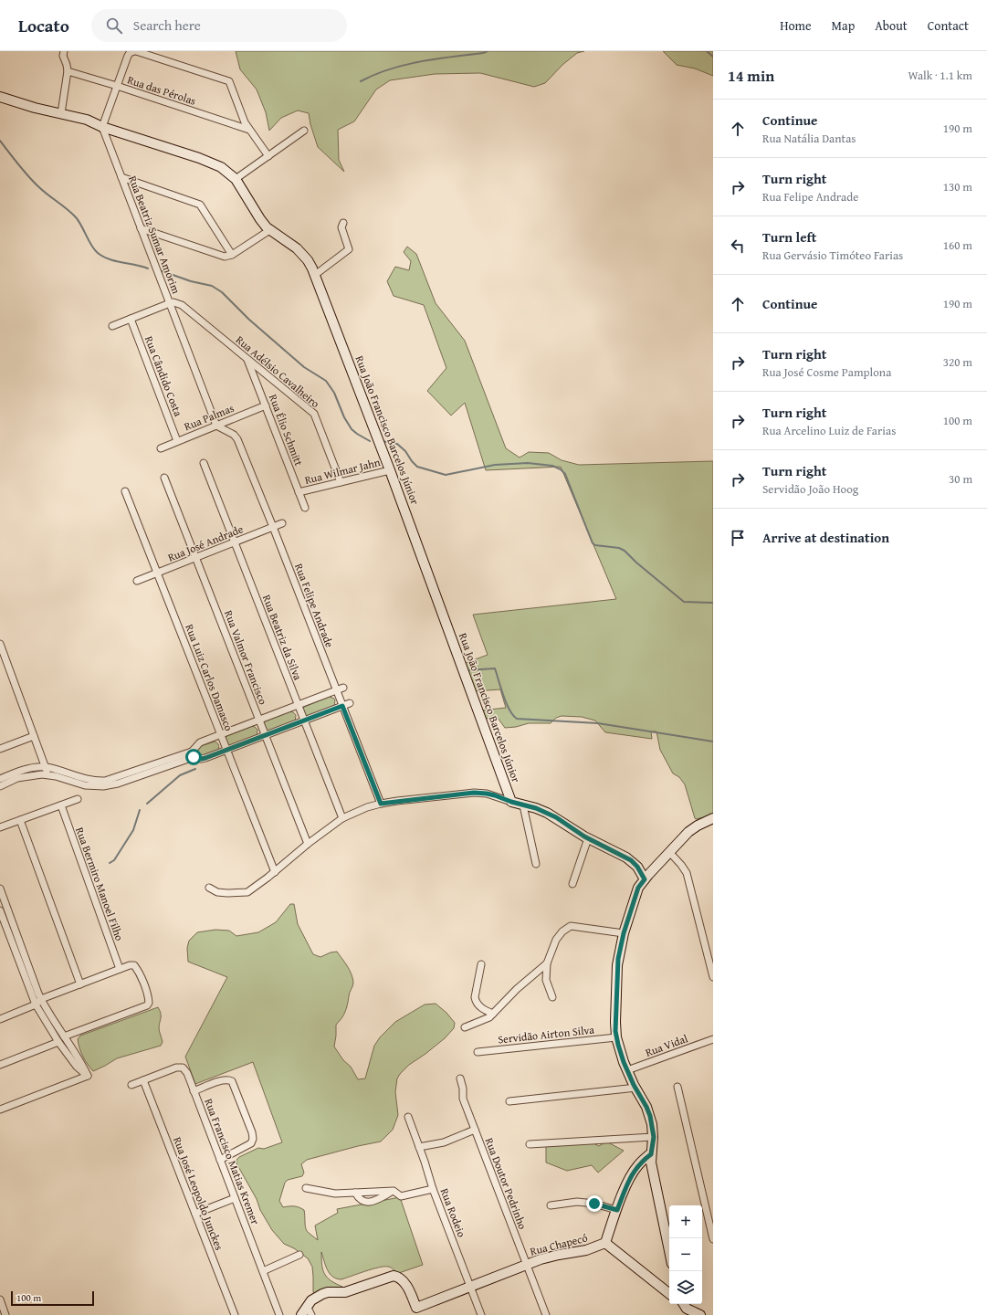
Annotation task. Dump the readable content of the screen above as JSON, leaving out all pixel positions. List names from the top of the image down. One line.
{"streets":{"street":["Rua das Pérolas","Rua Beatriz Sumar Amorim","Rua Adélsio Cavalheiro","Rua Cândido Costa","Rua Palmas","Rua Élio Schmitt","Rua João Francisco Barcelos Júnior","Rua Wilmar Jahn","Rua José Andrade","Rua Felipe Andrade","Rua Beatriz da Silva","Rua Valmor Francisco","Rua Luiz Carlos Damasco","Rua Bermiro Manoel Filho","Servidão Airton Silva","Rua Vidal","Rua Francisco Matias Kremer","Rua Doutor Pedrinho","Rua José Leopoldo Junckes","Rua Rodeio","Rua Chapecó"]},"crossings":[["Rua Beatriz Sumar Amorim","Rua Adélsio Cavalheiro"],["Rua Beatriz Sumar Amorim","Rua Palmas"],["Rua Beatriz Sumar Amorim","Rua João Francisco Barcelos Júnior"],["Rua Beatriz Sumar Amorim","Rua Felipe Andrade"],["Rua Adélsio Cavalheiro","Rua Élio Schmitt"],["Rua Adélsio Cavalheiro","Rua Wilmar Jahn"],["Rua Cândido Costa","Rua Palmas"],["Rua Palmas","Rua Élio Schmitt"],["Rua Palmas","Rua Felipe Andrade"],["Rua Élio Schmitt","Rua Wilmar Jahn"],["Rua João Francisco Barcelos Júnior","Rua Wilmar Jahn"],["Rua José Andrade","Rua Felipe Andrade"],["Rua José Andrade","Rua Beatriz da Silva"],["Rua José Andrade","Rua Valmor Francisco"],["Rua José Andrade","Rua Luiz Carlos Damasco"],["Rua Francisco Matias Kremer","Rua José Leopoldo Junckes"],["Rua Doutor Pedrinho","Rua Chapecó"],["Rua Rodeio","Rua Chapecó"]],"scale_bar":"100 m","page":{"header":"Locato","search":"Search here","nav":["Home","Map","About","Contact"],"heading":["14 min","Walk · 1.1 km"],"list":[["Continue","Rua Natália Dantas","190 m"],["Turn right","Rua Felipe Andrade","130 m"],["Turn left","Rua Gervásio Timóteo Farias","160 m"],["Continue","190 m"],["Turn right","Rua José Cosme Pamplona","320 m"],["Turn right","Rua Arcelino Luiz de Farias","100 m"],["Turn right","Servidão João Hoog","30 m"],"Arrive at destination"],"map_buttons":["+","−"],"scale":"100 m"}}
